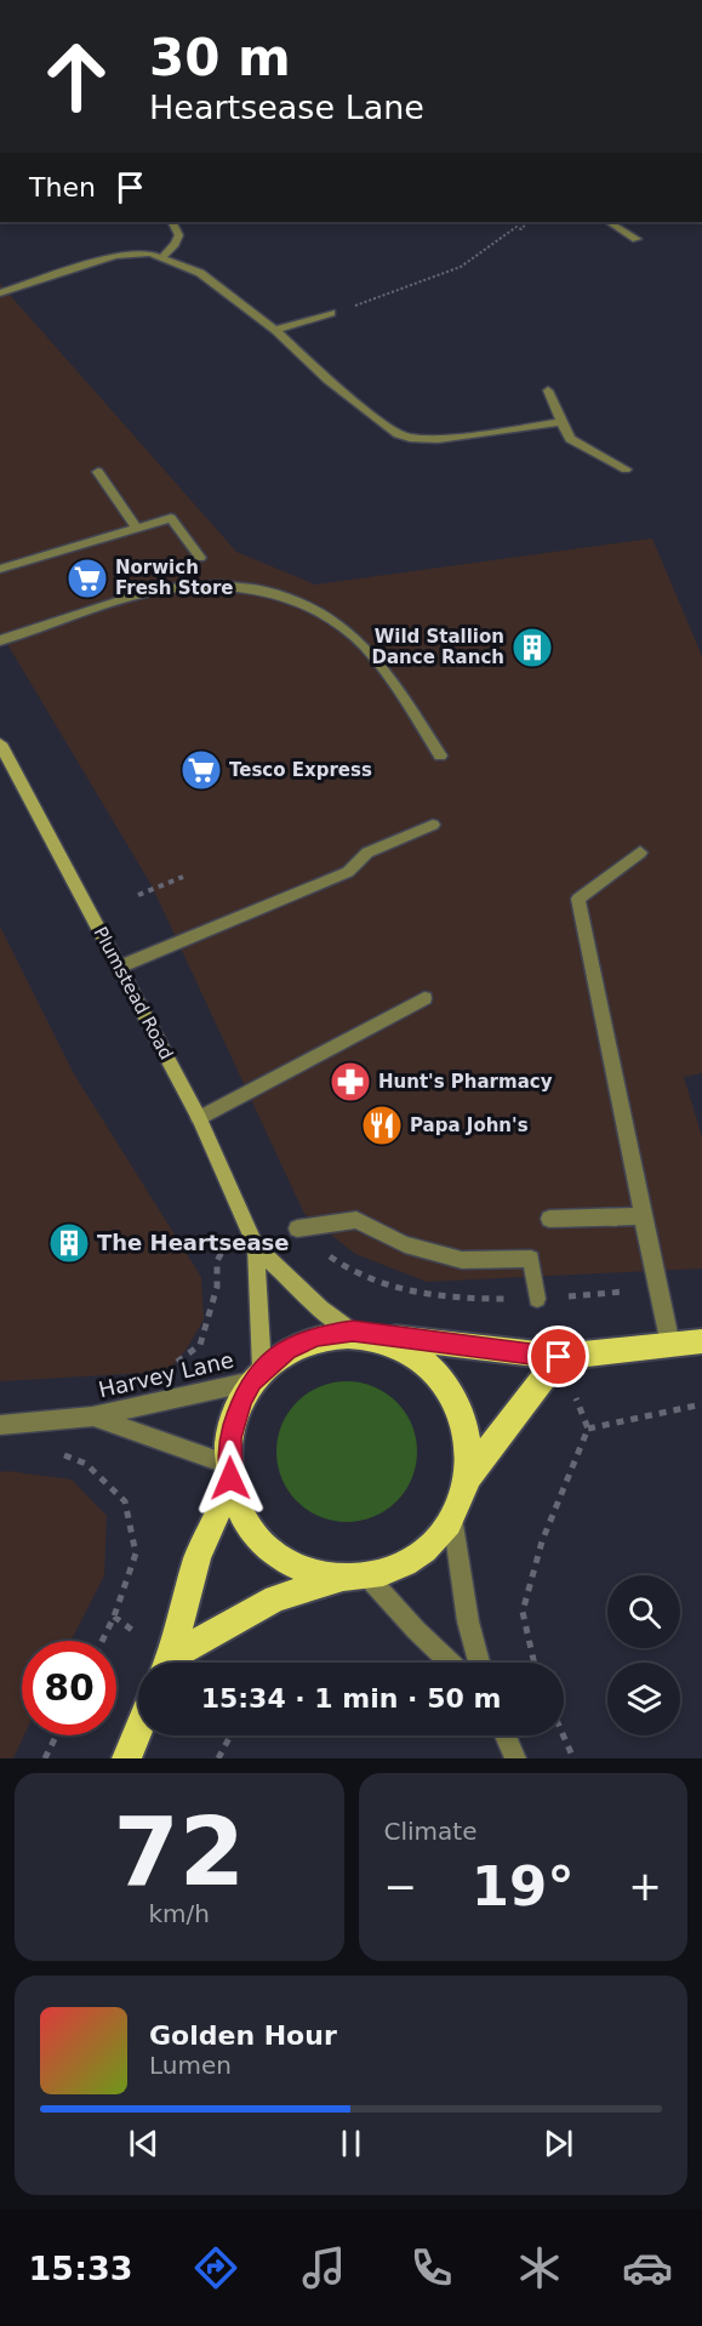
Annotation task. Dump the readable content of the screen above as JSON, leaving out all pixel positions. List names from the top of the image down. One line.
{"streets":{"main road":["Plumstead Road"],"street":["Harvey Lane"]},"crossings":[["Plumstead Road","Harvey Lane"]],"places":{"supermarket":["Norwich Fresh Store","Tesco Express"],"building":["Wild Stallion Dance Ranch","The Heartsease"],"pharmacy":["Hunt's Pharmacy"],"restaurant":["Papa John's"]},"page":{"turn":["30 m","Heartsease Lane"],"then":"Then","limit":"80","trip":"15:34 · 1 min · 50 m","tile":[["72","km/h"],"Climate"],"heat":["−","19°","+"],"song":["Golden Hour","Lumen"],"tabs":"15:33"}}
